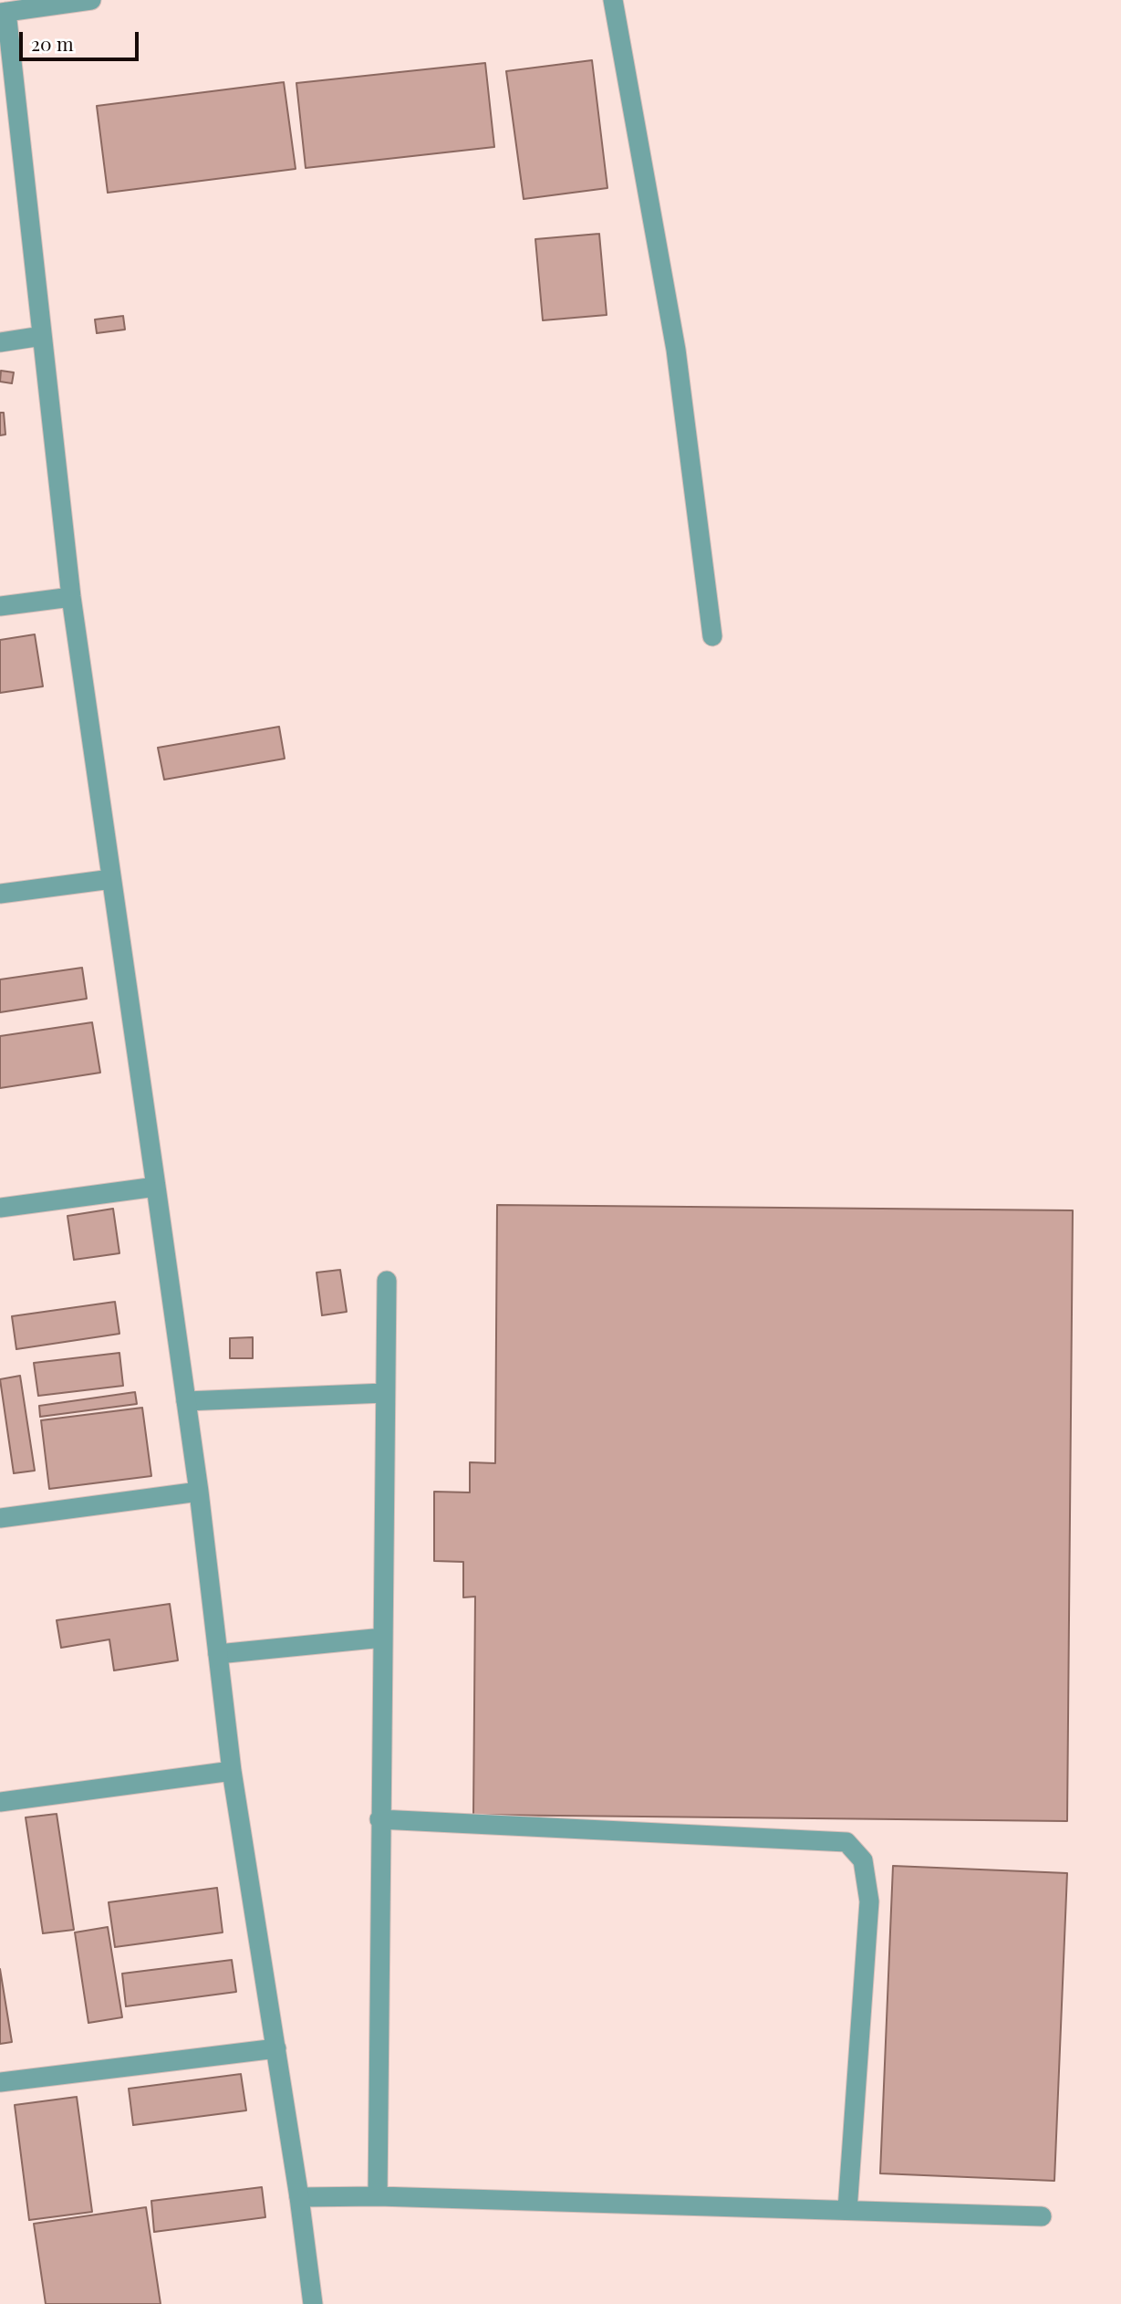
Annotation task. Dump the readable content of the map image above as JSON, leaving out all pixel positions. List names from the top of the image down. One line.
{"scale_bar":"20 m"}
